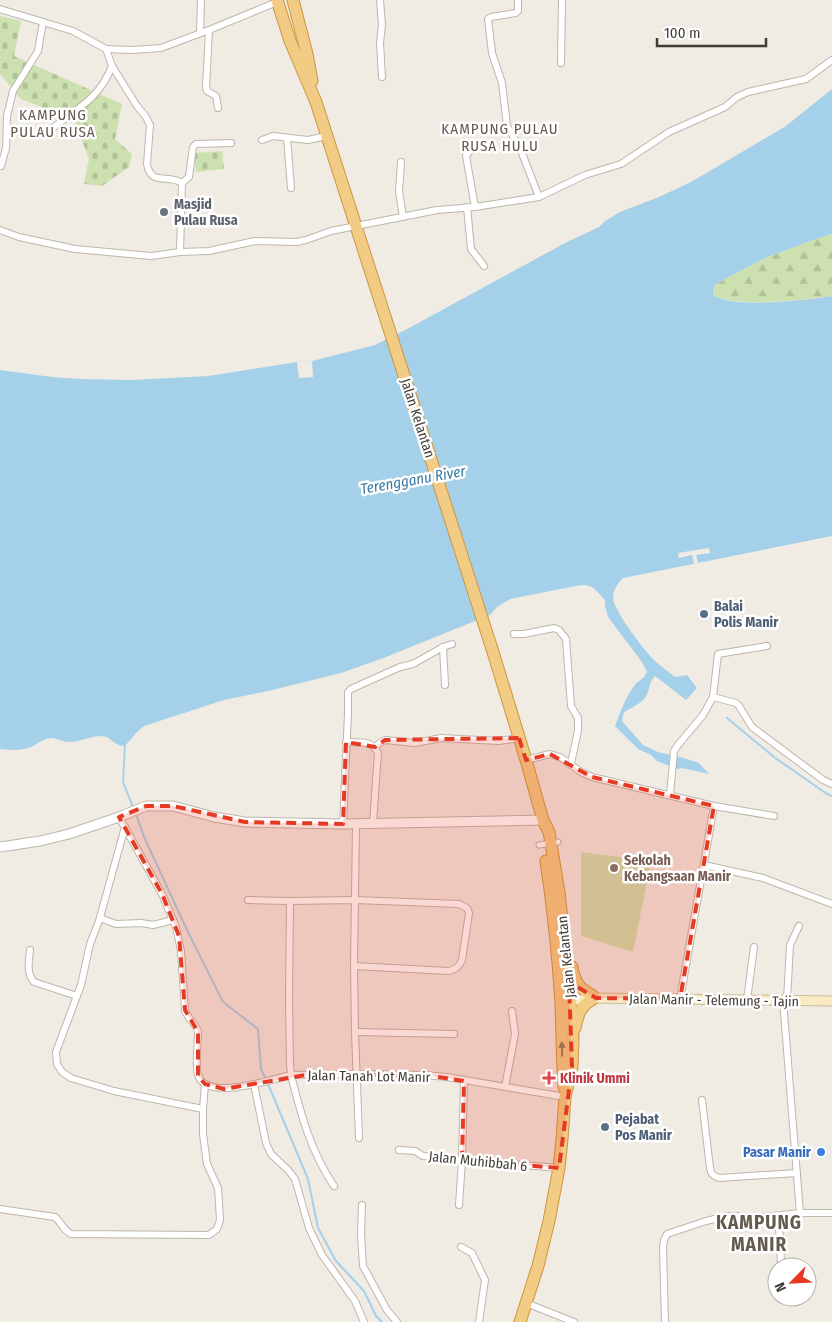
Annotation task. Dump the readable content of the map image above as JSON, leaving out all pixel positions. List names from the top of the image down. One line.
{"streets":{"highway":["Jalan Kelantan"],"main road":["Jalan Manir - Telemung - Tajin"],"street":["Jalan Tanah Lot Manir","Jalan Muhibbah 6"]},"crossings":[["Jalan Kelantan","Jalan Manir - Telemung - Tajin"],["Jalan Kelantan","Jalan Tanah Lot Manir"],["Jalan Kelantan","Jalan Muhibbah 6"]],"districts":["KAMPUNG PULAU RUSA","KAMPUNG PULAU RUSA HULU","KAMPUNG MANIR"],"water":["Terengganu River"],"places":{"other":["Masjid Pulau Rusa","Balai Polis Manir","Sekolah Kebangsaan Manir","Pejabat Pos Manir","Pasar Manir"],"health":["Klinik Ummi"]},"scale_bar":"100 m","north":"bottom left"}
